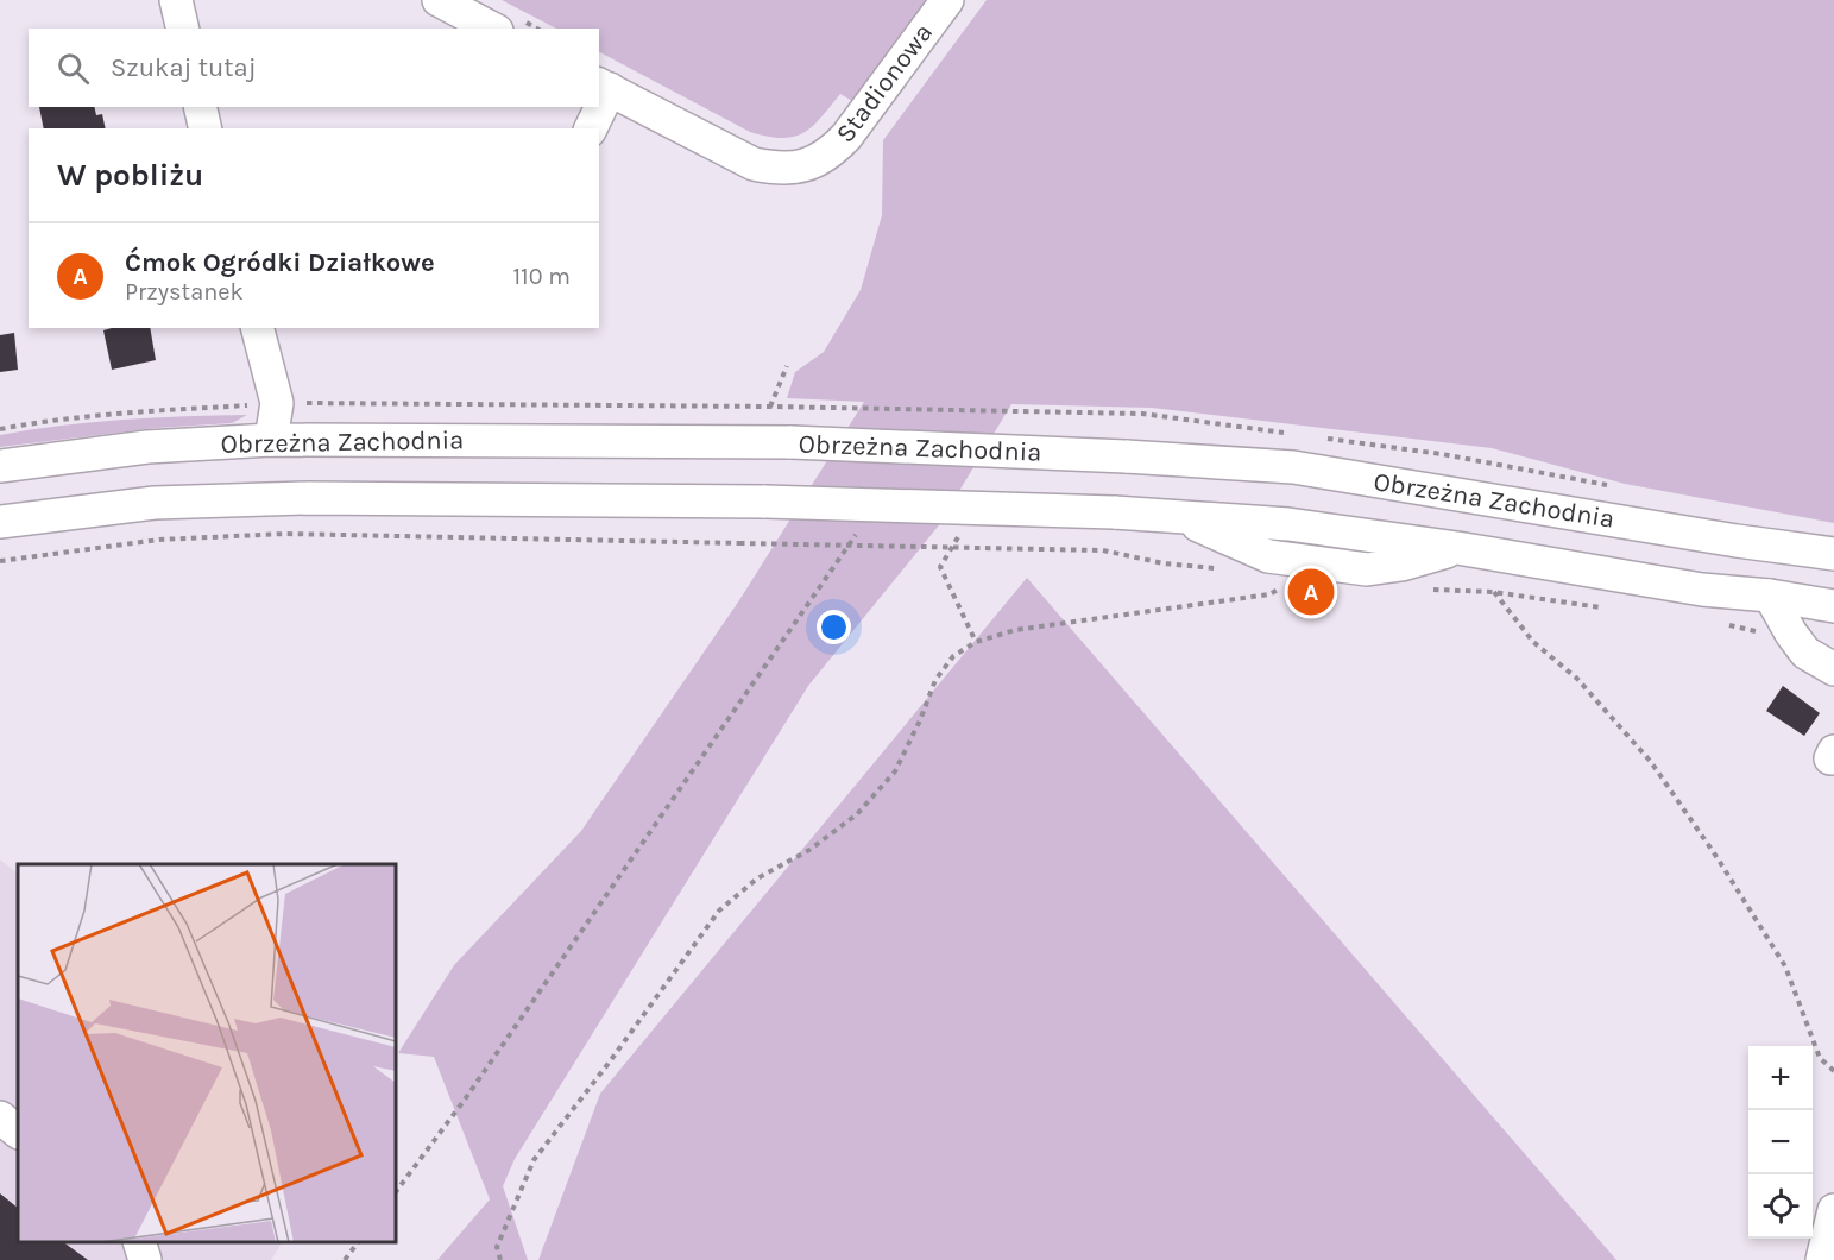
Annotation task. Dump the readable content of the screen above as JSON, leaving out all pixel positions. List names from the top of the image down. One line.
{"streets":{"street":["Stadionowa","Obrzeżna Zachodnia"]},"page":{"search":"Szukaj tutaj","heading":"W pobliżu","list":[{"mark":"A","name":"Ćmok Ogródki Działkowe","note":"Przystanek","value":"110 m"}],"pins":"A","map_buttons":["+","−"]}}
